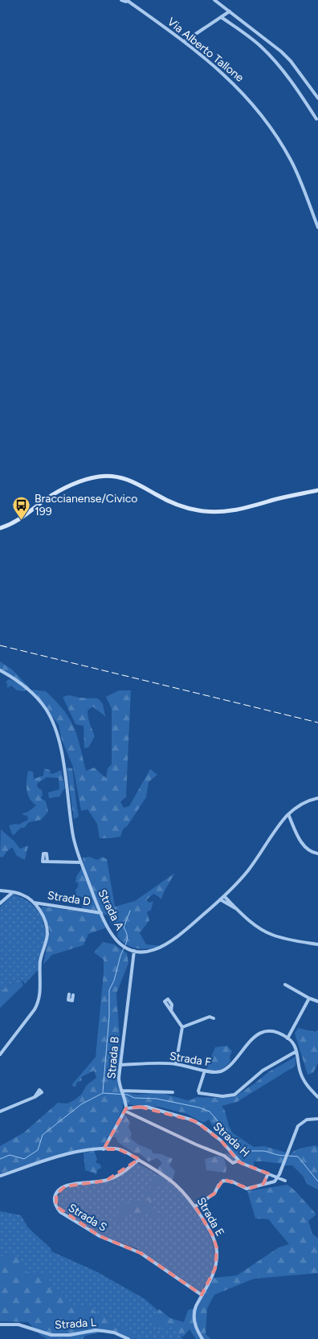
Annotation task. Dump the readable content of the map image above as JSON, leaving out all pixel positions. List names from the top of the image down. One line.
{"streets":{"street":["Via Alberto Tallone","Strada D","Strada A","Strada B","Strada F","Strada H","Strada E","Strada S","Strada L"]},"crossings":[["Strada D","Strada A"],["Strada A","Strada B"],["Strada B","Strada F"],["Strada B","Strada H"],["Strada E","Strada S"]],"places":{"bus stop":["Braccianense/Civico 199"]}}
